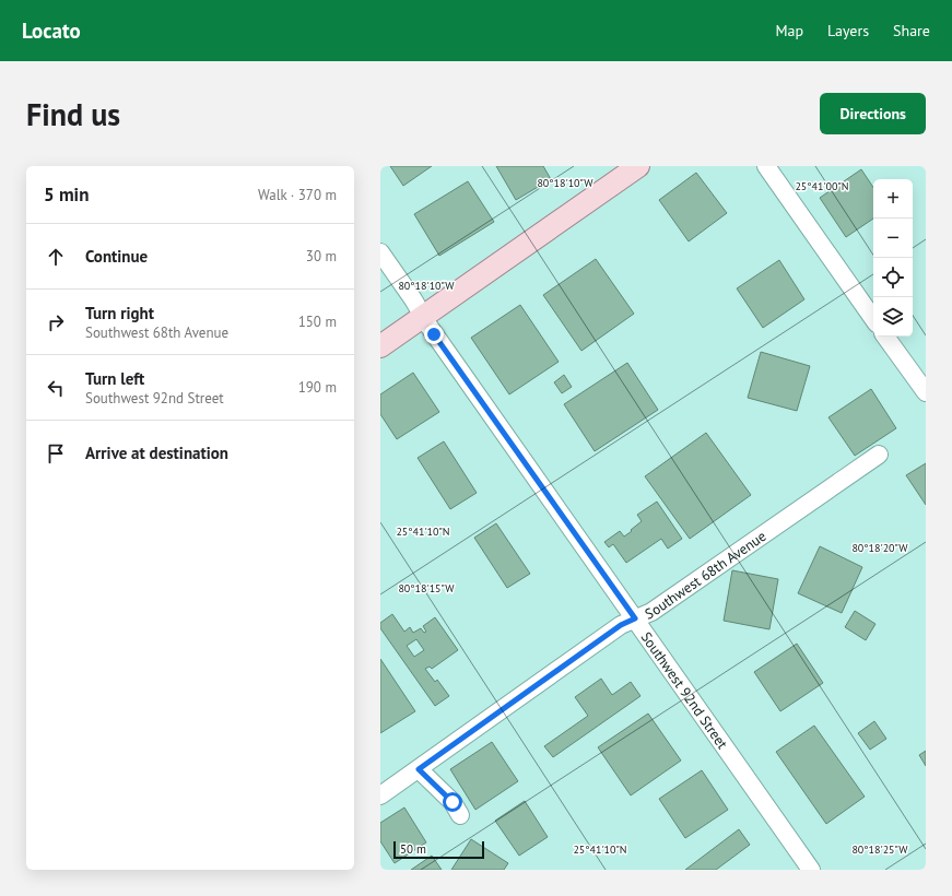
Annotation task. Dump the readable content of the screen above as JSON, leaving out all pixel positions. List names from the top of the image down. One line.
{"streets":{"street":["Southwest 68th Avenue","Southwest 92nd Street"]},"crossings":[["Southwest 68th Avenue","Southwest 92nd Street"]],"scale_bar":"50 m","page":{"header":"Locato","nav":["Map","Layers","Share"],"buttons":"Directions","title":"Find us","heading":["5 min","Walk · 370 m"],"map_buttons":["+","−"],"list":[["Continue","30 m"],["Turn right","Southwest 68th Avenue","150 m"],["Turn left","Southwest 92nd Street","190 m"],"Arrive at destination"],"scale":"50 m"},"coordinates":["80°18'10\"W","25°41'00\"N","25°41'10\"N","80°18'20\"W","80°18'15\"W","80°18'25\"W"]}
